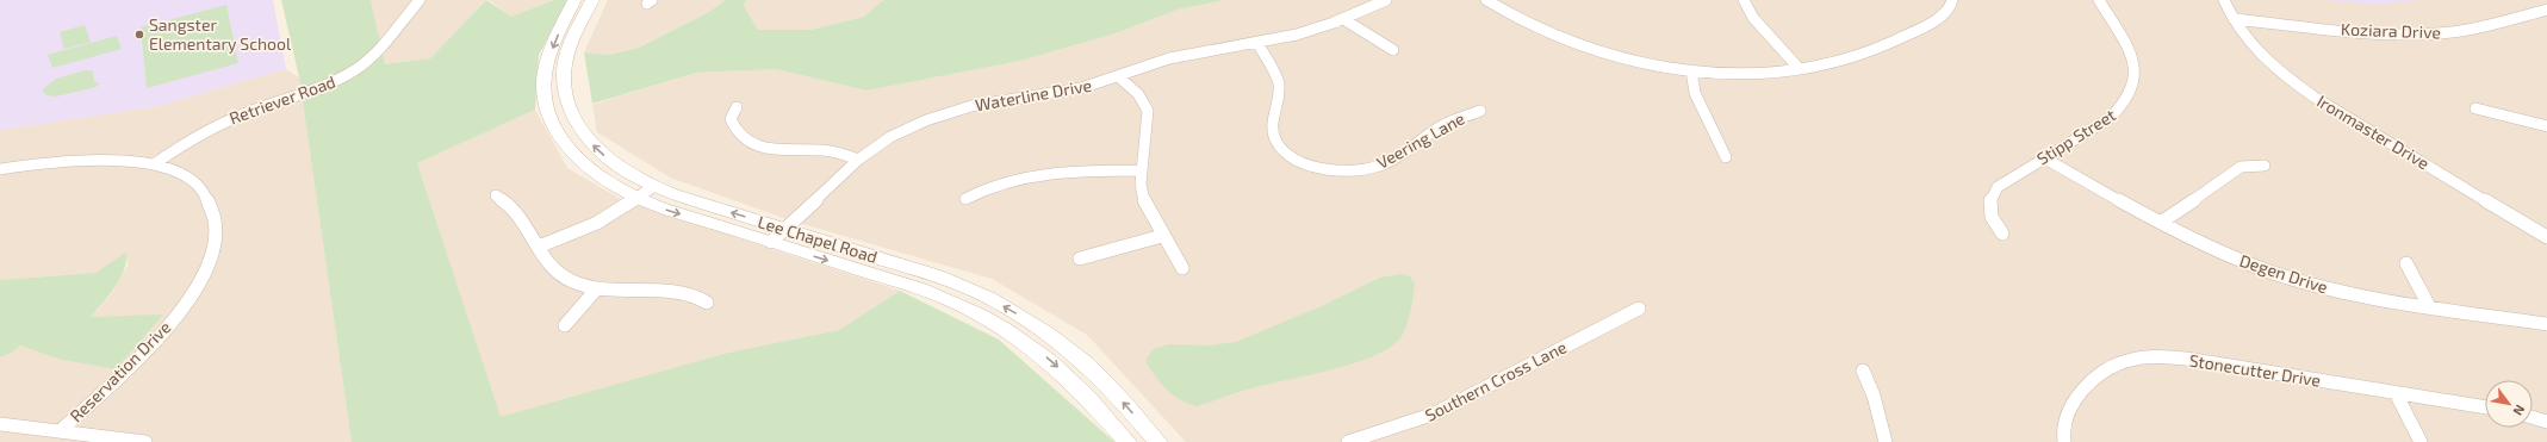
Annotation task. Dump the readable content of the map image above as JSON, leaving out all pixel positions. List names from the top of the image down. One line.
{"streets":{"main road":["Lee Chapel Road"],"street":["Koziara Drive","Waterline Drive","Retriever Road","Ironmaster Drive","Stipp Street","Veering Lane","Degen Drive","Stonecutter Drive","Reservation Drive","Southern Cross Lane"]},"crossings":[["Koziara Drive","Ironmaster Drive"],["Waterline Drive","Veering Lane"],["Waterline Drive","Lee Chapel Road"],["Retriever Road","Reservation Drive"],["Stipp Street","Degen Drive"]],"places":["Sangster Elementary School"],"north":"bottom right"}
